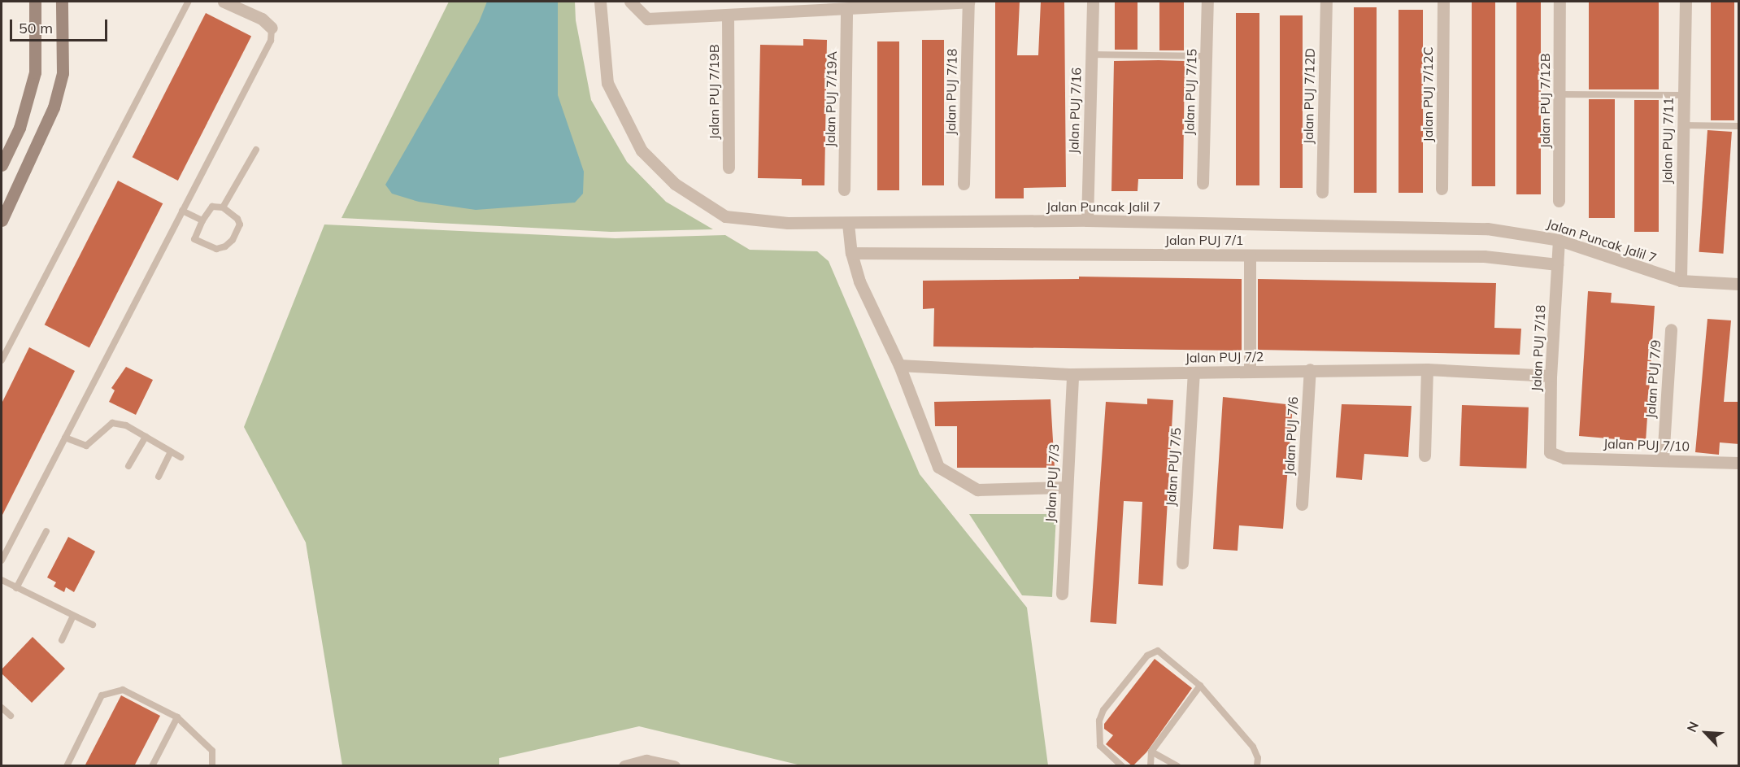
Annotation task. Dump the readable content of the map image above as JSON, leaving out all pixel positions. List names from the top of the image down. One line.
{"streets":{"street":["Jalan PUJ 7/19B","Jalan PUJ 7/18","Jalan PUJ 7/15","Jalan PUJ 7/12C","Jalan PUJ 7/12D","Jalan PUJ 7/19A","Jalan PUJ 7/12B","Jalan PUJ 7/16","Jalan PUJ 7/11","Jalan Puncak Jalil 7","Jalan PUJ 7/1","Jalan PUJ 7/2","Jalan PUJ 7/9","Jalan PUJ 7/6","Jalan PUJ 7/10","Jalan PUJ 7/5","Jalan PUJ 7/3"]},"crossings":[["Jalan PUJ 7/18","Jalan Puncak Jalil 7"],["Jalan PUJ 7/18","Jalan PUJ 7/1"],["Jalan PUJ 7/18","Jalan PUJ 7/2"],["Jalan PUJ 7/18","Jalan PUJ 7/10"],["Jalan PUJ 7/16","Jalan Puncak Jalil 7"],["Jalan PUJ 7/11","Jalan Puncak Jalil 7"],["Jalan PUJ 7/2","Jalan PUJ 7/6"],["Jalan PUJ 7/2","Jalan PUJ 7/5"],["Jalan PUJ 7/2","Jalan PUJ 7/3"],["Jalan PUJ 7/9","Jalan PUJ 7/10"]],"scale_bar":"50 m","north":"top left"}
